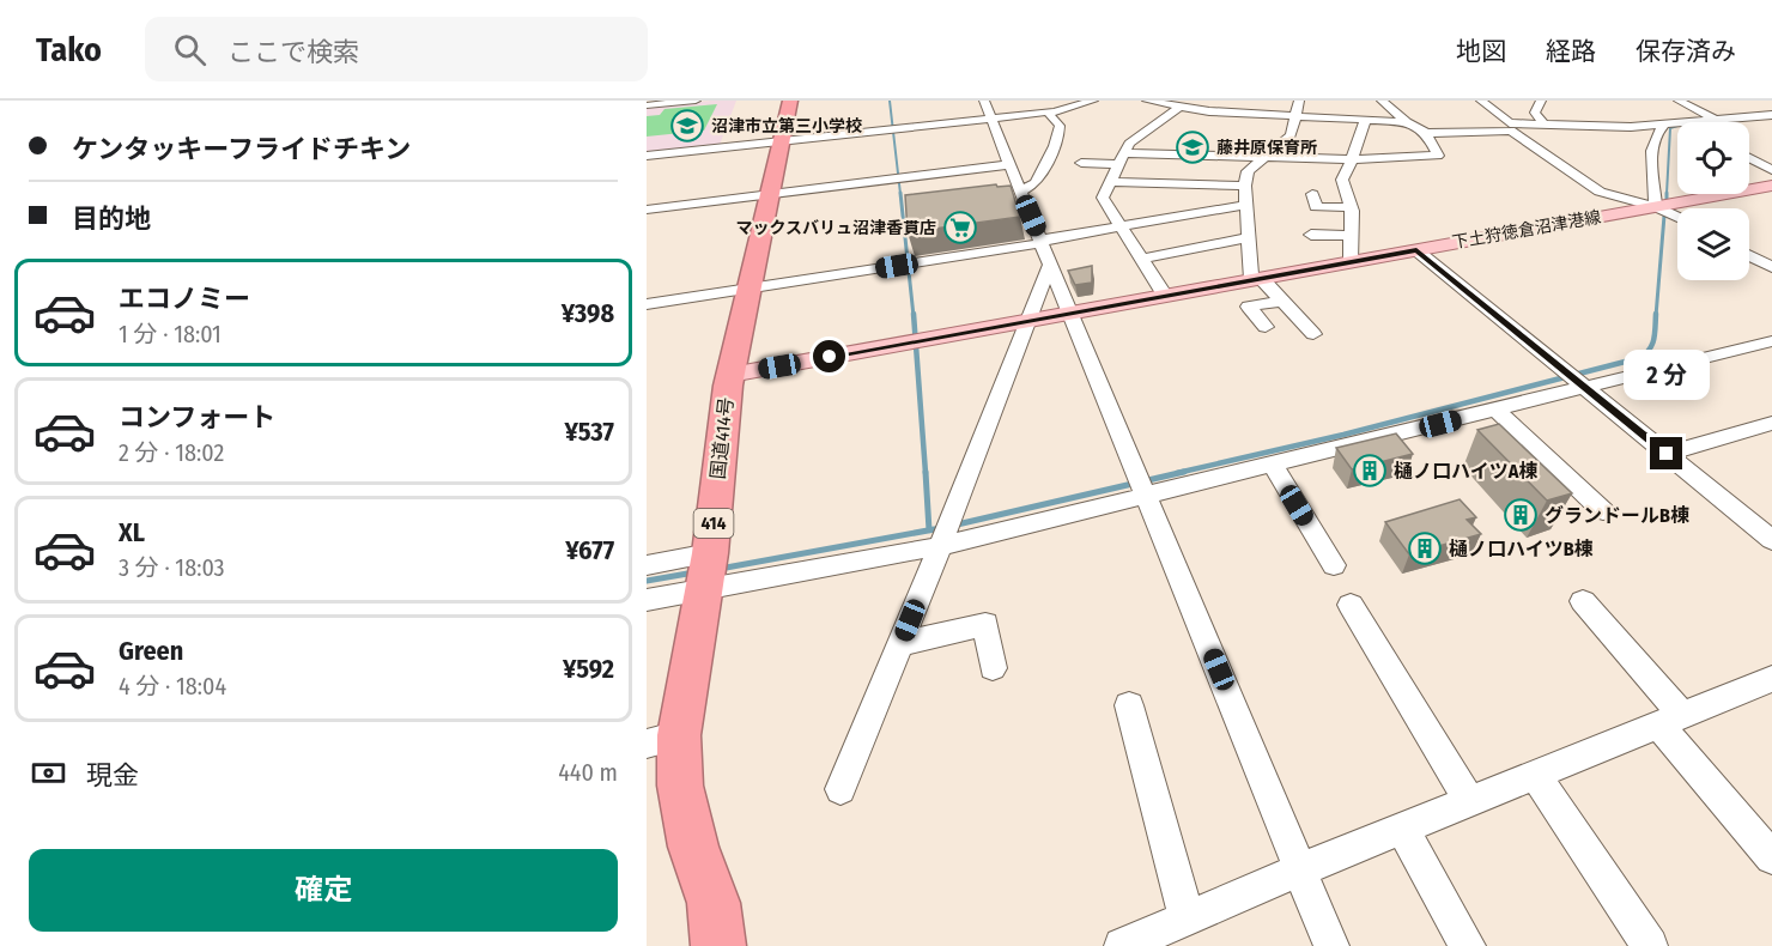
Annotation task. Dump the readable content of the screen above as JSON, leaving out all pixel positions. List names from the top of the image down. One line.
{"streets":{"highway":["国道414号","414"],"main road":["下土狩徳倉沼津港線"]},"crossings":[["下土狩徳倉沼津港線","国道414号"]],"places":{"school or university":["沼津市立第三小学校","藤井原保育所"],"supermarket":["マックスバリュ沼津香貫店"],"building":["樋ノ口ハイツA棟","グランドールB棟","樋ノ口ハイツB棟"]},"page":{"header":"Tako","search":"ここで検索","nav":["地図","経路","保存済み"],"banner":["ケンタッキーフライドチキン","目的地"],"list":[{"name":"エコノミー","note":"1 分 · 18:01","value":"¥398"},{"name":"コンフォート","note":"2 分 · 18:02","value":"¥537"},{"name":"XL","note":"3 分 · 18:03","value":"¥677"},{"name":"Green","note":"4 分 · 18:04","value":"¥592"}],"bubble":"2 分","pay":["現金","440 m"],"buttons":"確定"}}
